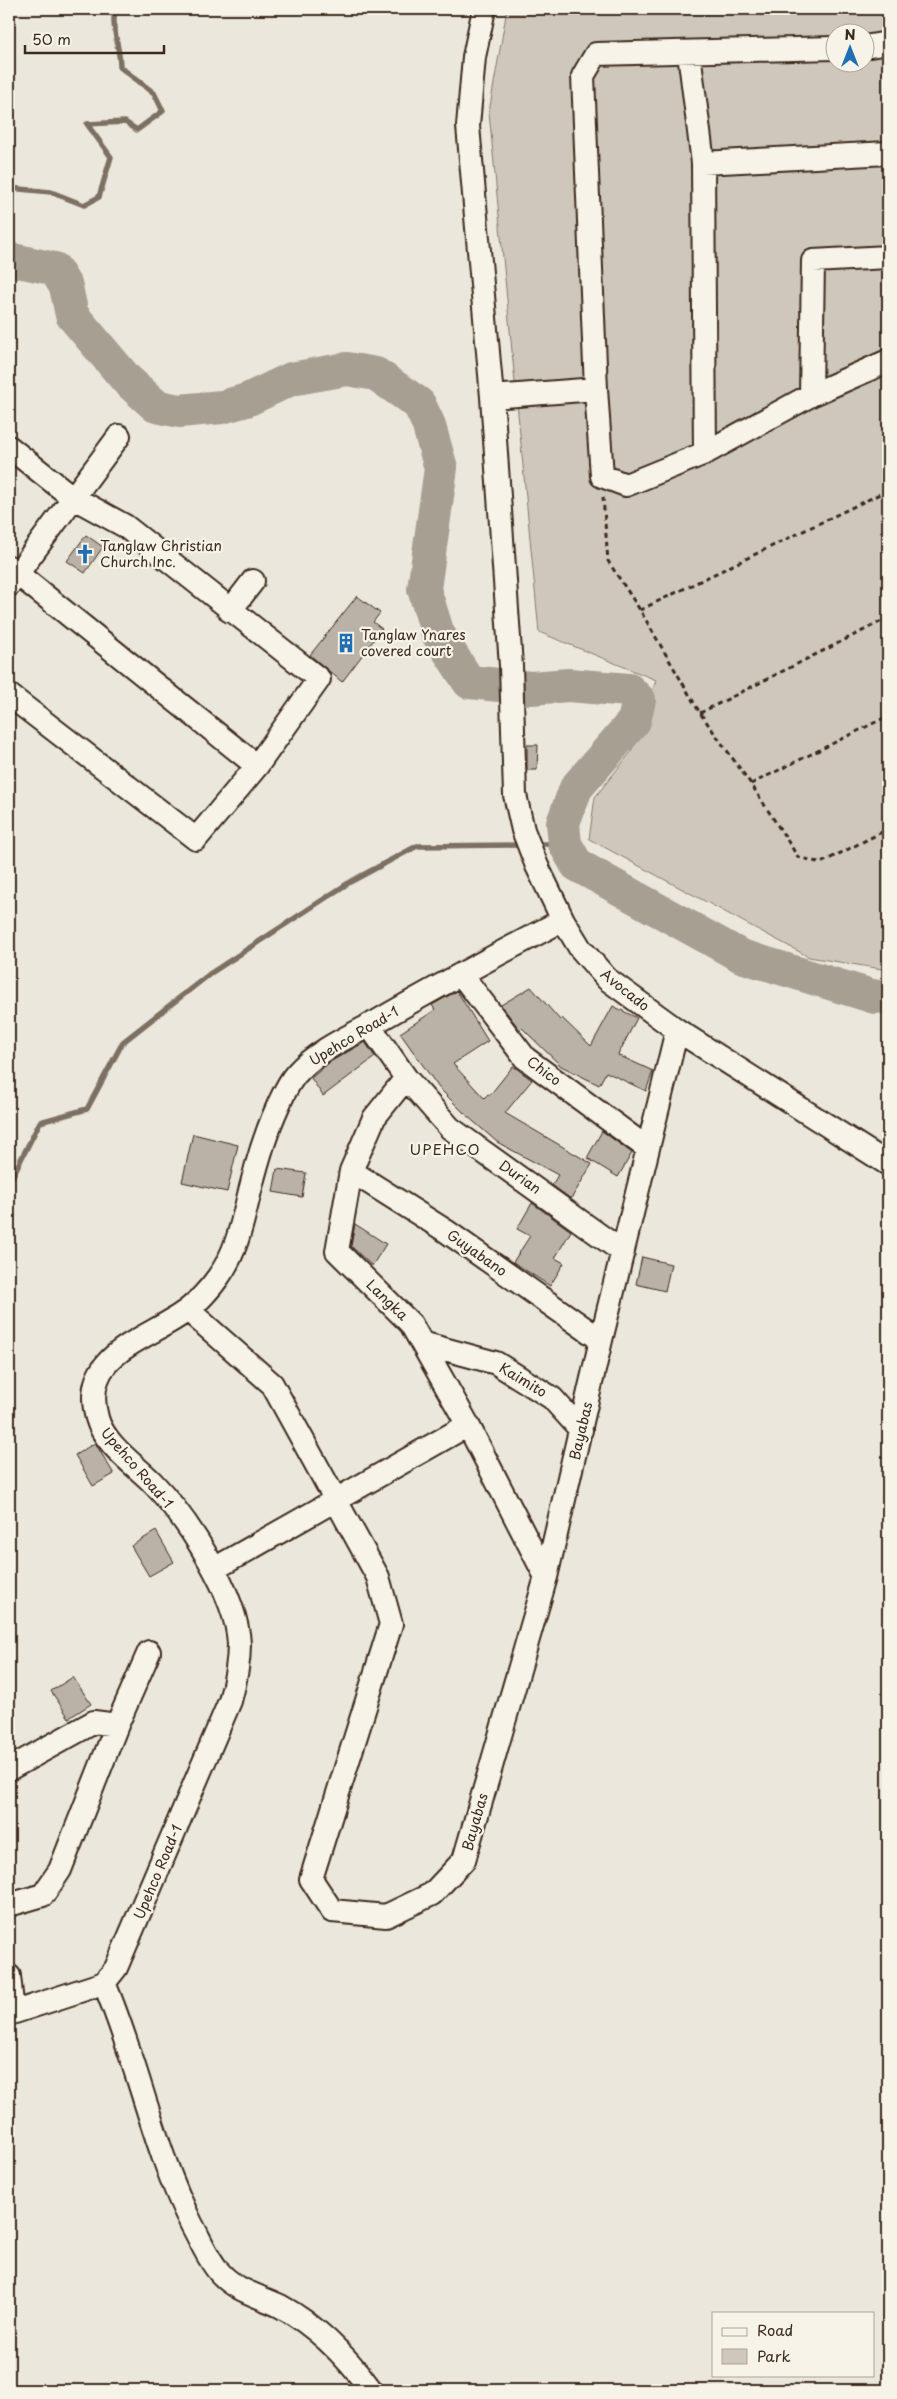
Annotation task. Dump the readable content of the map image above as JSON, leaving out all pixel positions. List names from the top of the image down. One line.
{"streets":{"street":["Avocado","Upehco Road-1","Chico","Durian","Guyabano","Langka","Kaimito","Bayabas"]},"crossings":[["Avocado","Upehco Road-1"],["Avocado","Bayabas"],["Upehco Road-1","Chico"],["Upehco Road-1","Durian"],["Upehco Road-1","Bayabas"],["Chico","Bayabas"],["Durian","Langka"],["Durian","Bayabas"],["Guyabano","Langka"],["Guyabano","Bayabas"],["Langka","Kaimito"],["Langka","Bayabas"],["Kaimito","Bayabas"]],"districts":["UPEHCO"],"places":{"church":["Tanglaw Christian Church Inc."],"building":["Tanglaw Ynares covered court"]},"legend":["Road","Park"],"scale_bar":"50 m","north":"top"}
